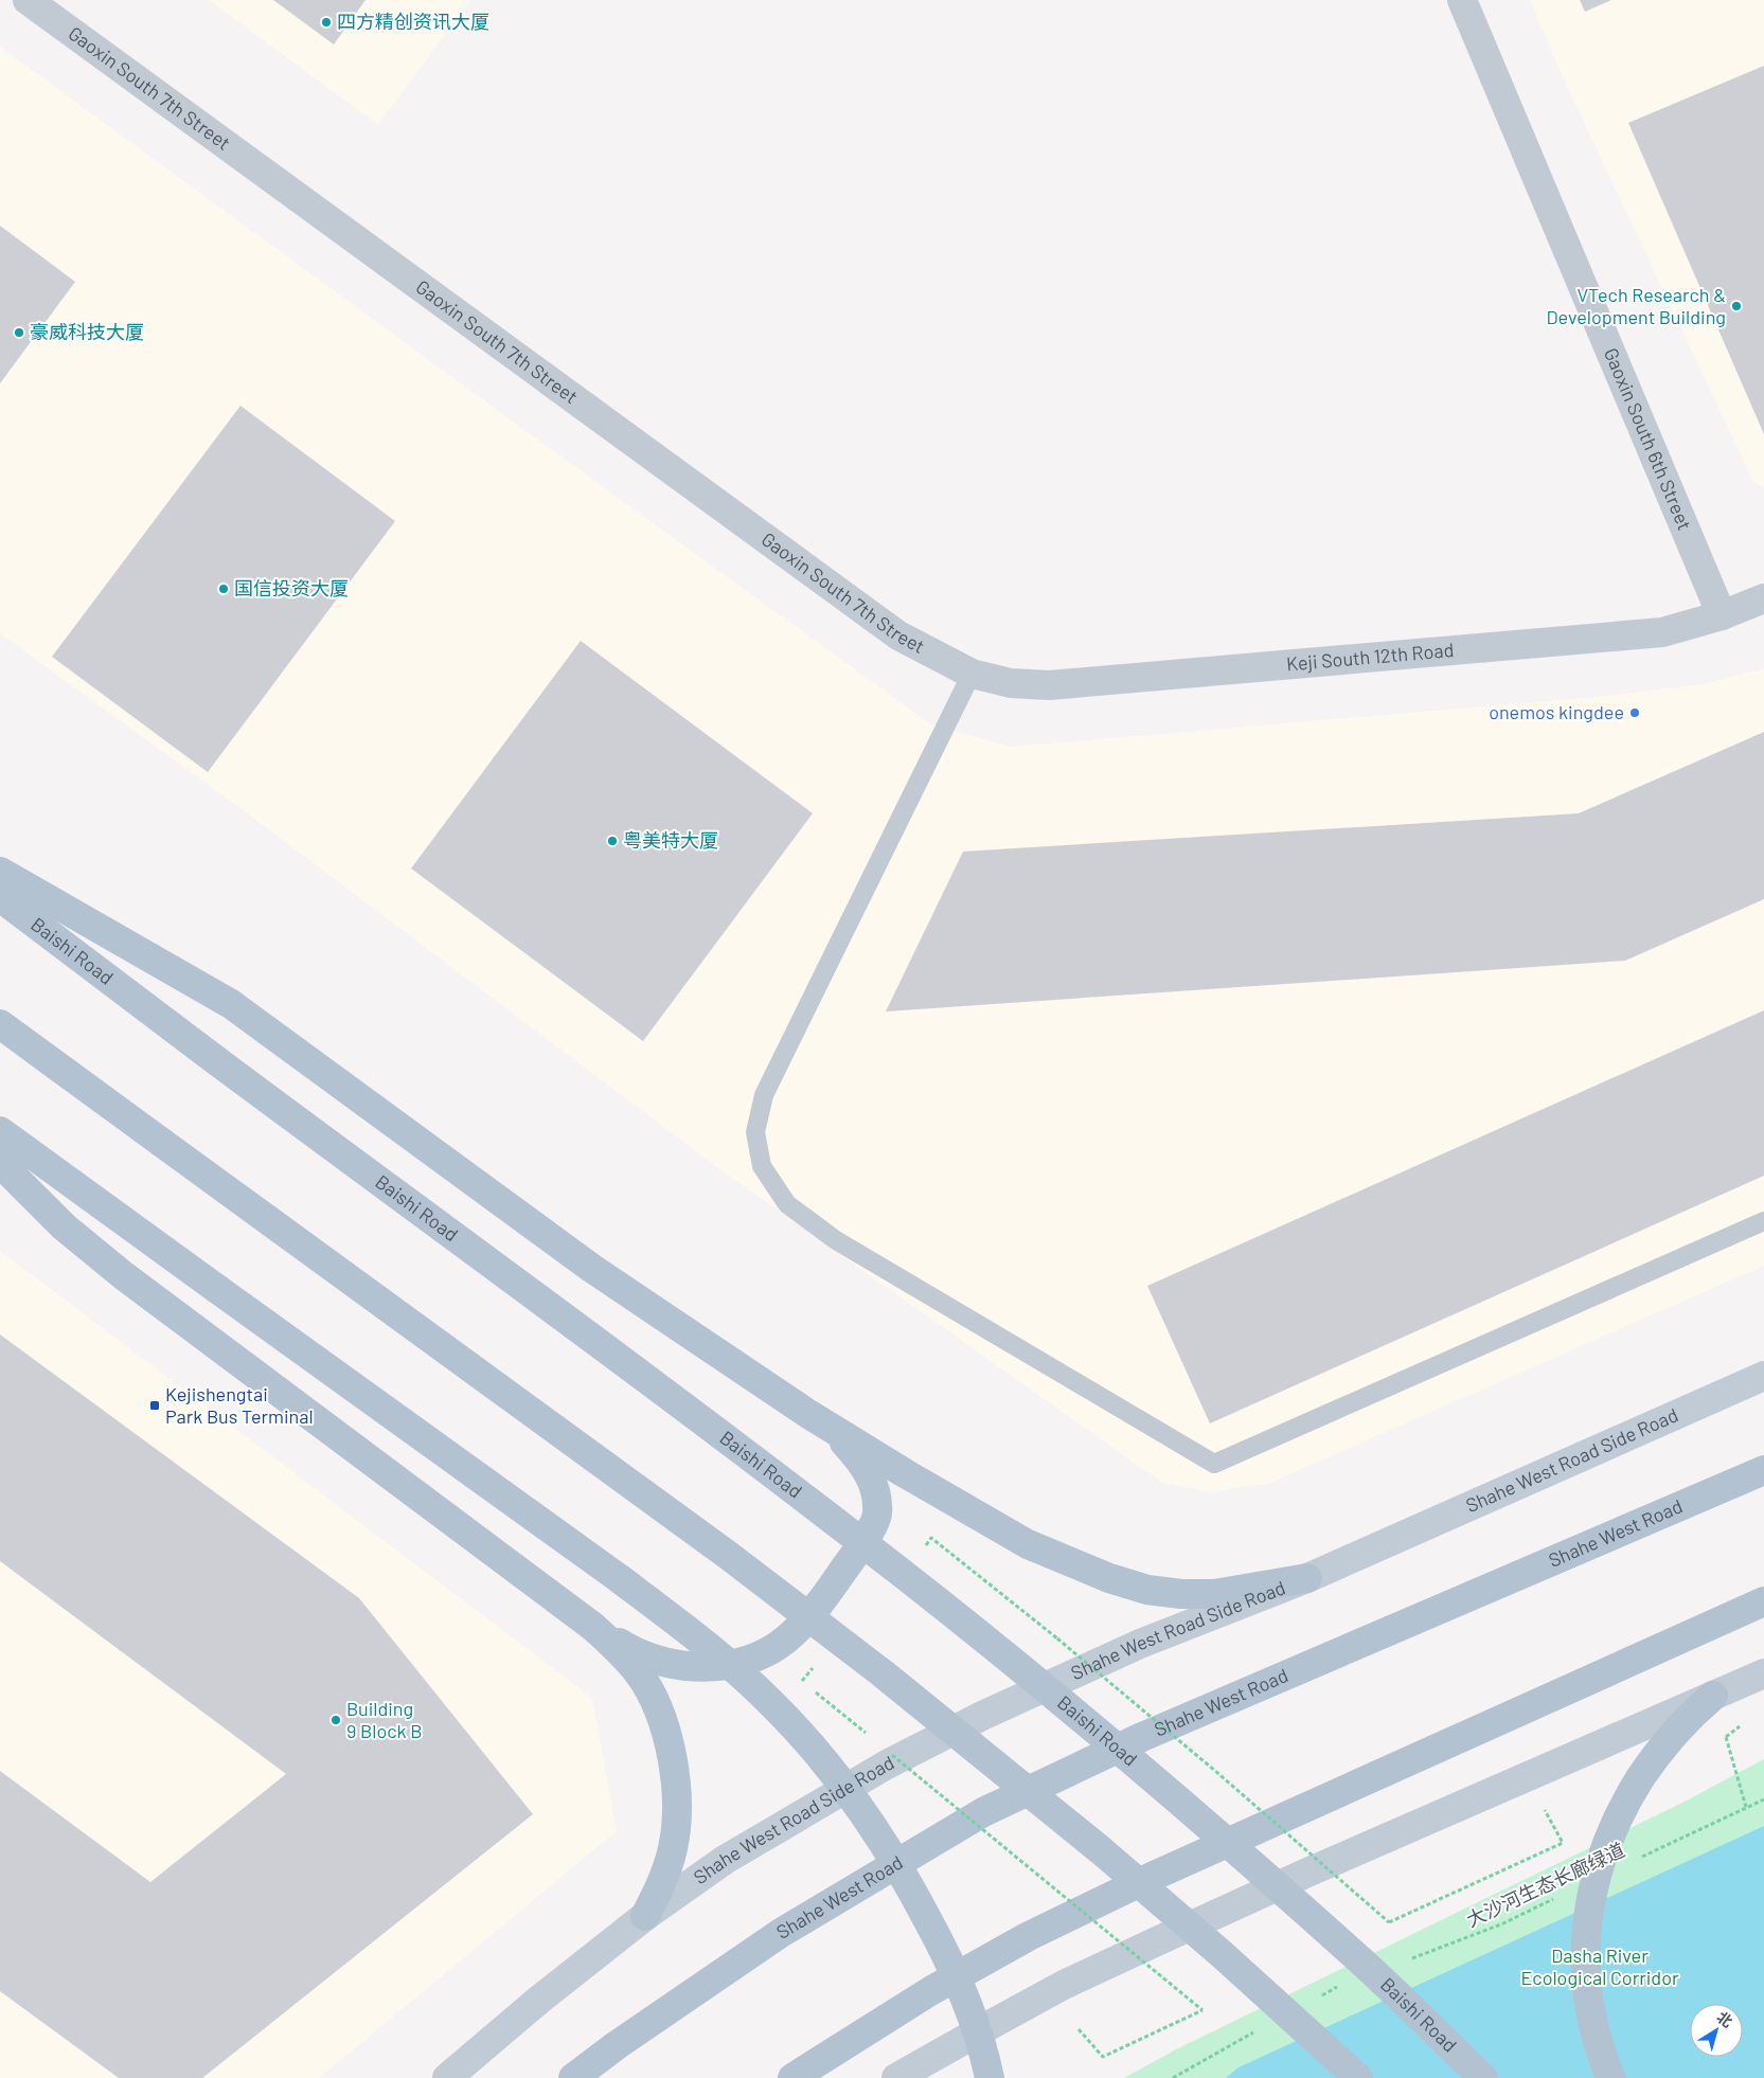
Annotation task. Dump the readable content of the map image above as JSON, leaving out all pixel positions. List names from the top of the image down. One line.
{"streets":{"main road":["Baishi Road","Shahe West Road Side Road","Shahe West Road"],"street":["Gaoxin South 7th Street","Gaoxin South 6th Street","Keji South 12th Road"],"path":["大沙河生态长廊绿道"]},"crossings":[["Gaoxin South 7th Street","Keji South 12th Road"],["Gaoxin South 6th Street","Keji South 12th Road"]],"parks":["Dasha River Ecological Corridor"],"places":{"other":["四方精创资讯大厦","VTech Research & Development Building","豪威科技大厦","国信投资大厦","onemos kingdee","粤美特大厦","Building 9 Block B"],"transit":["Kejishengtai Park Bus Terminal"]},"north":"top right"}
